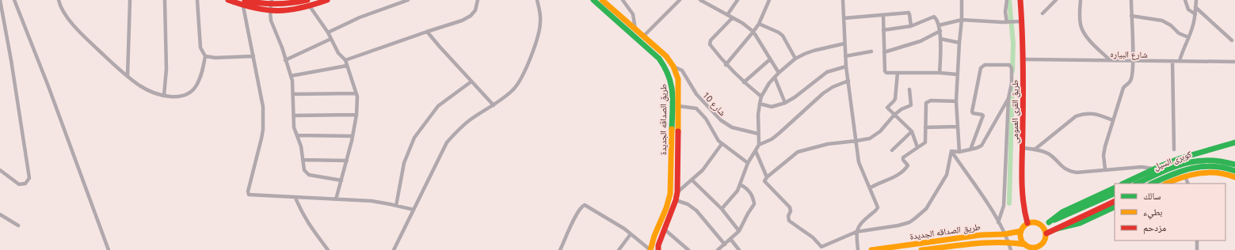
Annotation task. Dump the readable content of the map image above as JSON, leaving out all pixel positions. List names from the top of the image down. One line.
{"streets":{"main road":["طريق القرى العمومى","طريق الصداقه الجديدة","كوبرى السيل"],"street":["شارع البياره","شارع 10"]},"crossings":[["شارع البياره","طريق القرى العمومى"],["شارع 10","طريق الصداقه الجديدة"],["طريق القرى العمومى","طريق الصداقه الجديدة"]],"legend":["سالك","بطيء","مزدحم"]}
